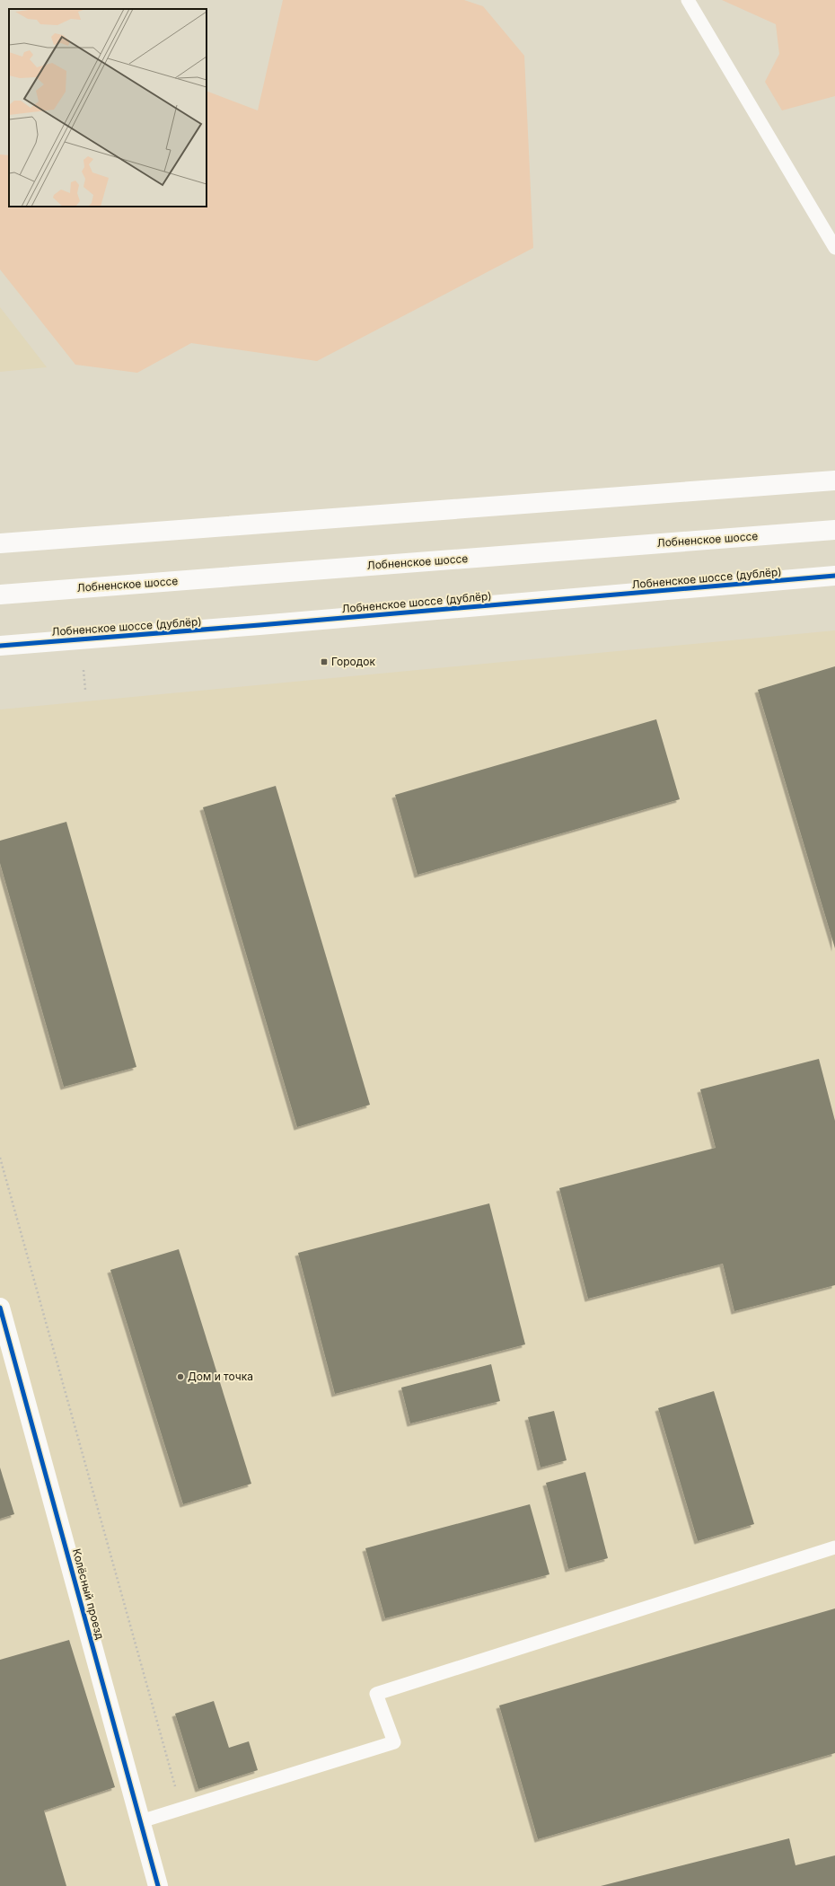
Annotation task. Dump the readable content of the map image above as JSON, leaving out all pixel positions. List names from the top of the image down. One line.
{"streets":{"main road":["Лобненское шоссе","Лобненское шоссе (дублёр)","Колёсный проезд"]},"places":{"transit":["Городок"],"other":["Дом и точка"]}}
